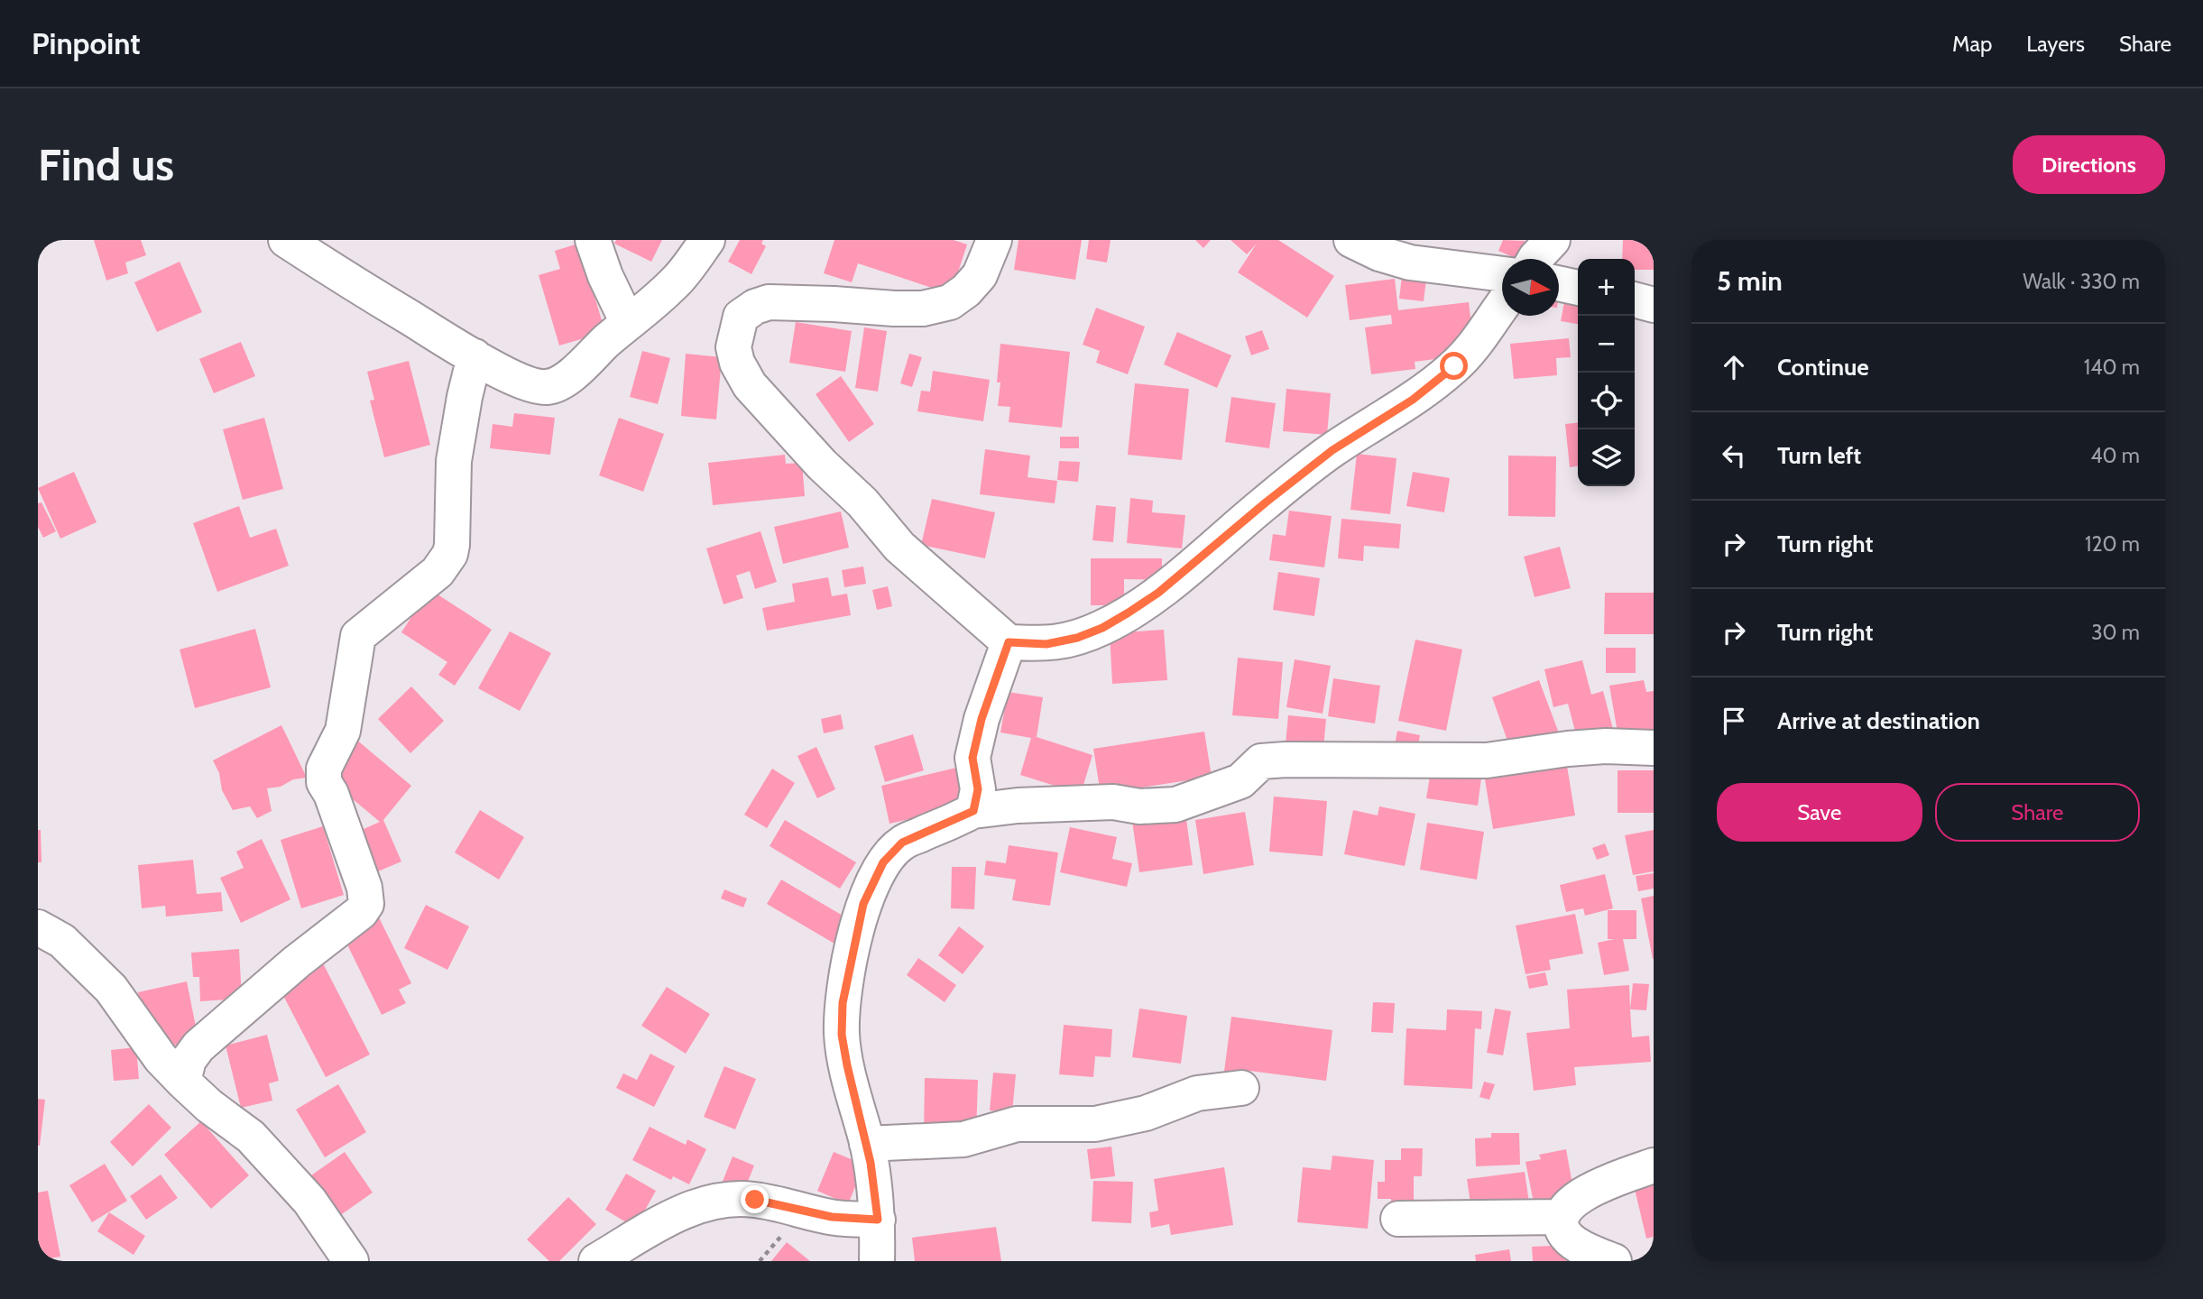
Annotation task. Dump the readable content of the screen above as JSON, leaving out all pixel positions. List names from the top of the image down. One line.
{"north":"right","page":{"header":"Pinpoint","nav":["Map","Layers","Share"],"buttons":["Directions",["Save","Share"]],"title":"Find us","heading":["5 min","Walk · 330 m"],"map_buttons":["+","−"],"list":[["Continue","140 m"],["Turn left","40 m"],["Turn right","120 m"],["Turn right","30 m"],"Arrive at destination"]}}
